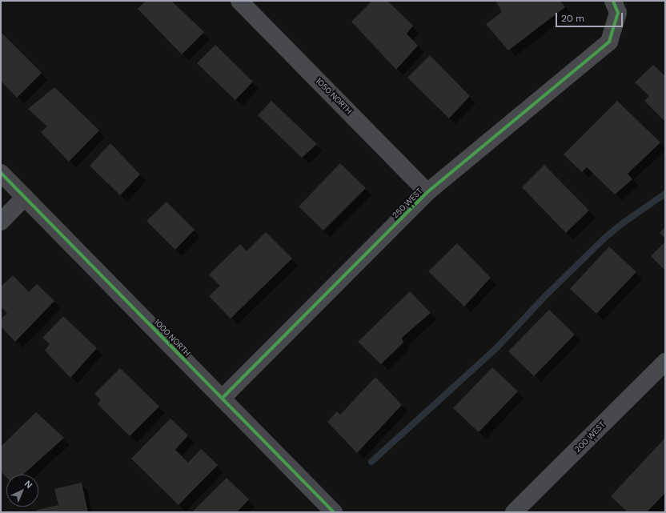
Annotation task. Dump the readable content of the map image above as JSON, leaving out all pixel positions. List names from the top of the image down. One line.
{"streets":{"street":["1050 NORTH","250 WEST","1000 NORTH","200 WEST"]},"crossings":[["1050 NORTH","250 WEST"],["250 WEST","1000 NORTH"]],"scale_bar":"20 m","north":"top right"}
